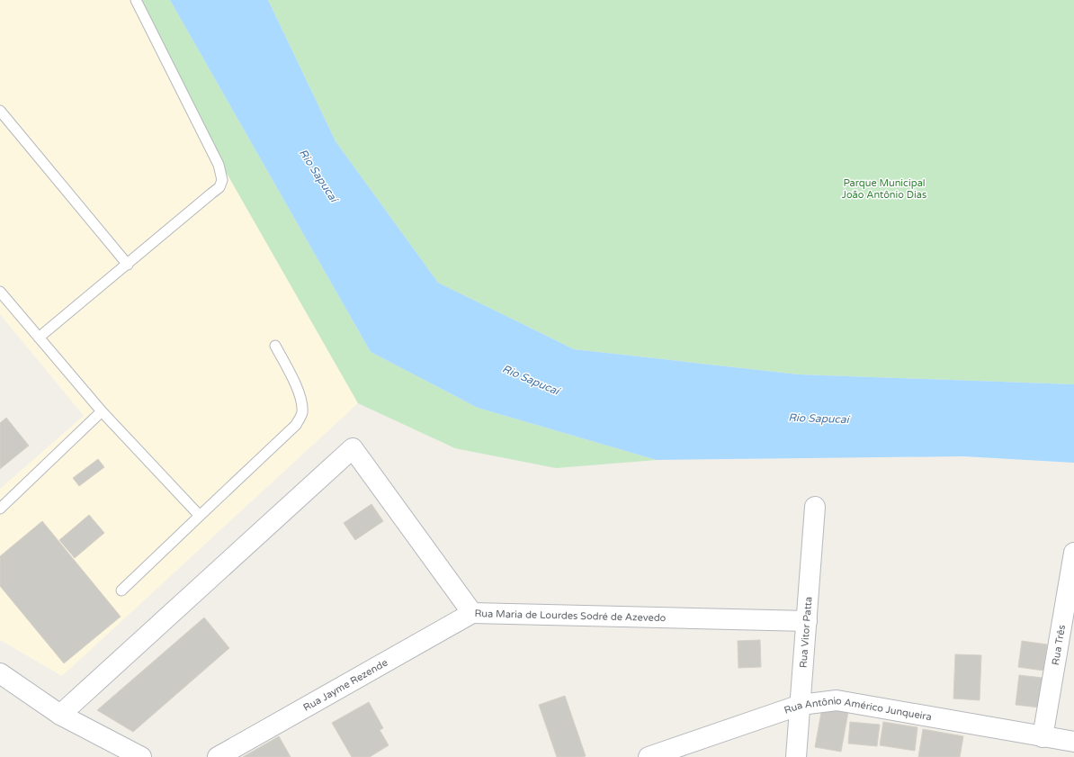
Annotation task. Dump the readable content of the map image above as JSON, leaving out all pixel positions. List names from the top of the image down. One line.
{"streets":{"street":["Rua Maria de Lourdes Sodré de Azevedo","Rua Vitor Patta","Rua Três","Rua Jayme Rezende","Rua Antônio Américo Junqueira"]},"crossings":[["Rua Maria de Lourdes Sodré de Azevedo","Rua Vitor Patta"],["Rua Maria de Lourdes Sodré de Azevedo","Rua Jayme Rezende"],["Rua Vitor Patta","Rua Antônio Américo Junqueira"],["Rua Três","Rua Antônio Américo Junqueira"]],"water":["Rio Sapucaí"],"parks":["Parque Municipal João Antônio Dias"]}
